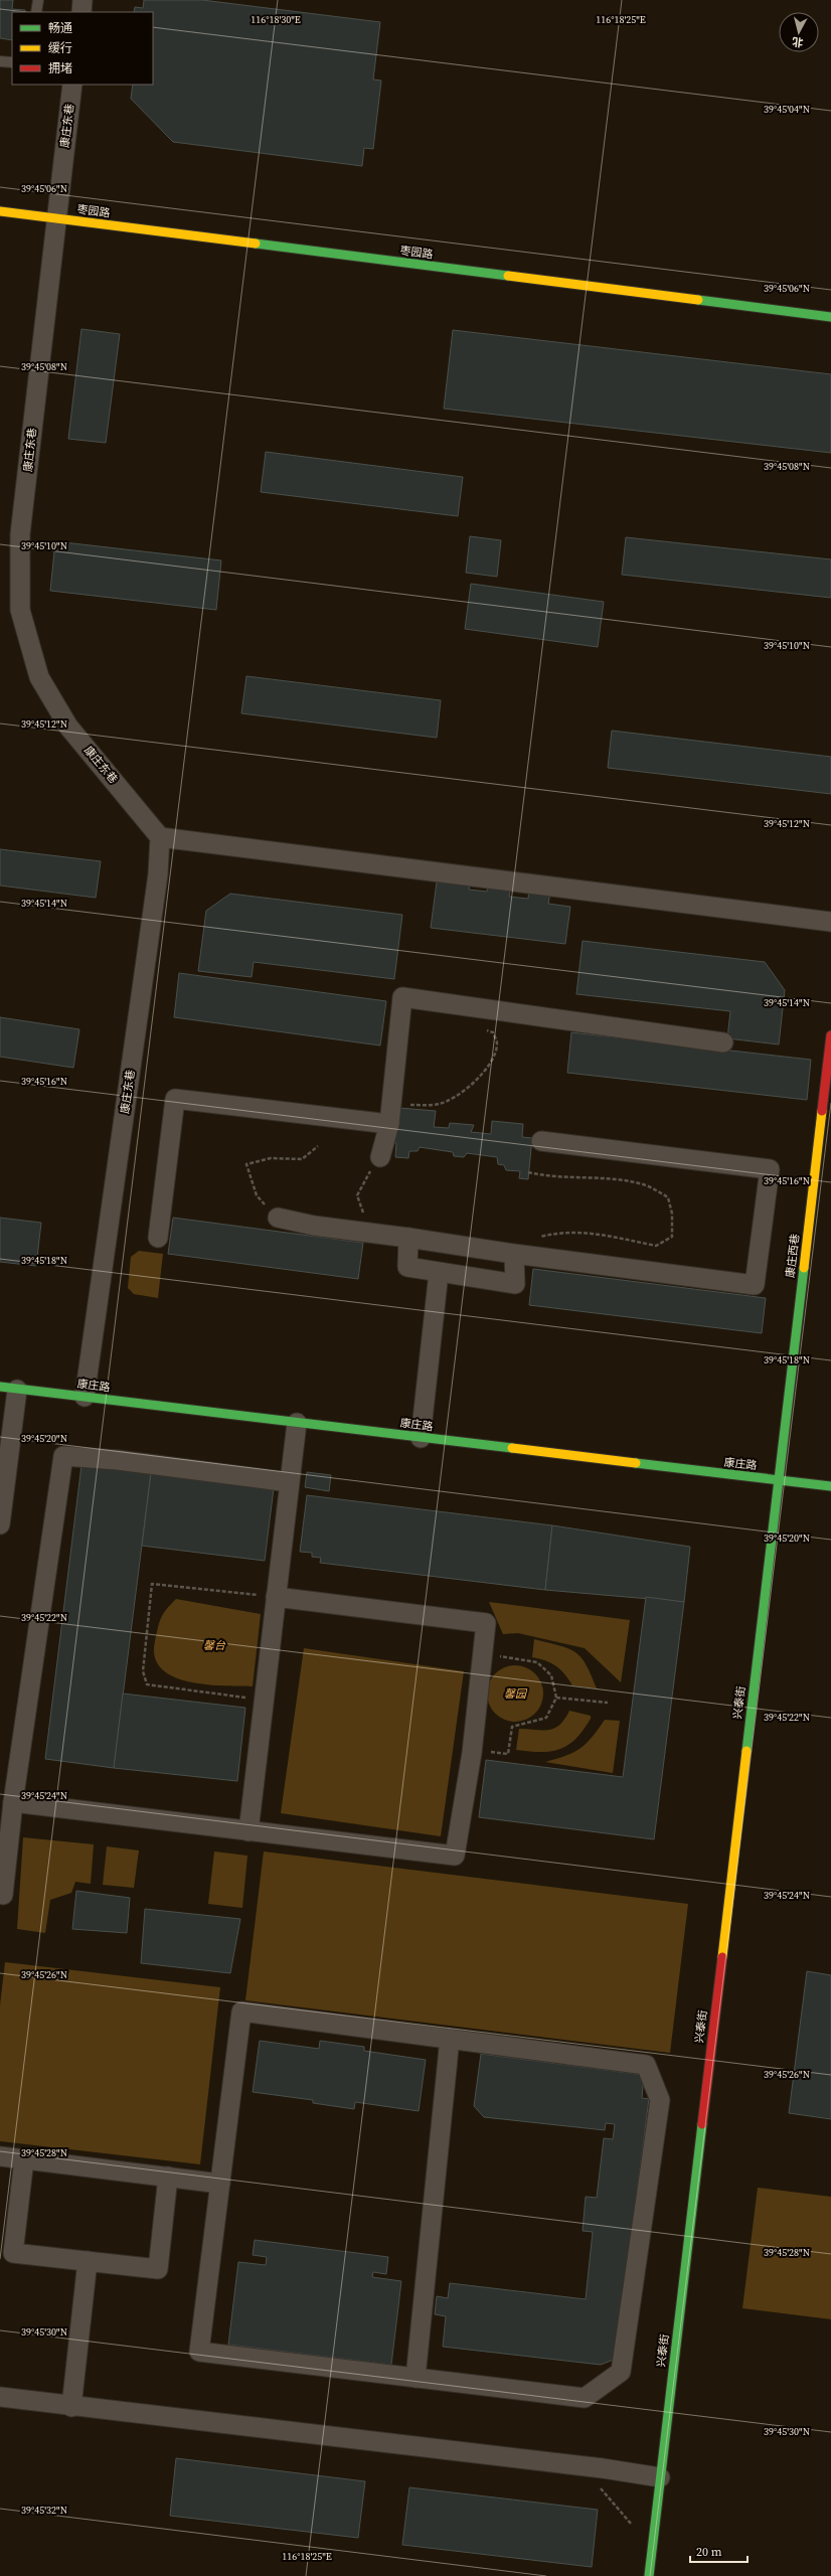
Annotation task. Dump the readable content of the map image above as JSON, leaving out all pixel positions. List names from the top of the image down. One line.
{"streets":{"street":["康庄东巷","枣园路","康庄西巷","康庄路","兴泰街"]},"crossings":[["康庄东巷","枣园路"],["康庄东巷","康庄路"],["康庄西巷","康庄路"],["康庄西巷","兴泰街"],["康庄路","兴泰街"]],"parks":["馨台","馨园"],"legend":["畅通","缓行","拥堵"],"scale_bar":"20 m","north":"bottom","coordinates":["116°18'30\"E","116°18'25\"E","39°45'04\"N","39°45'06\"N","39°45'08\"N","39°45'10\"N","39°45'12\"N","39°45'14\"N","39°45'16\"N","39°45'18\"N","39°45'20\"N","39°45'22\"N","39°45'24\"N","39°45'26\"N","39°45'28\"N","39°45'30\"N","39°45'32\"N"]}
